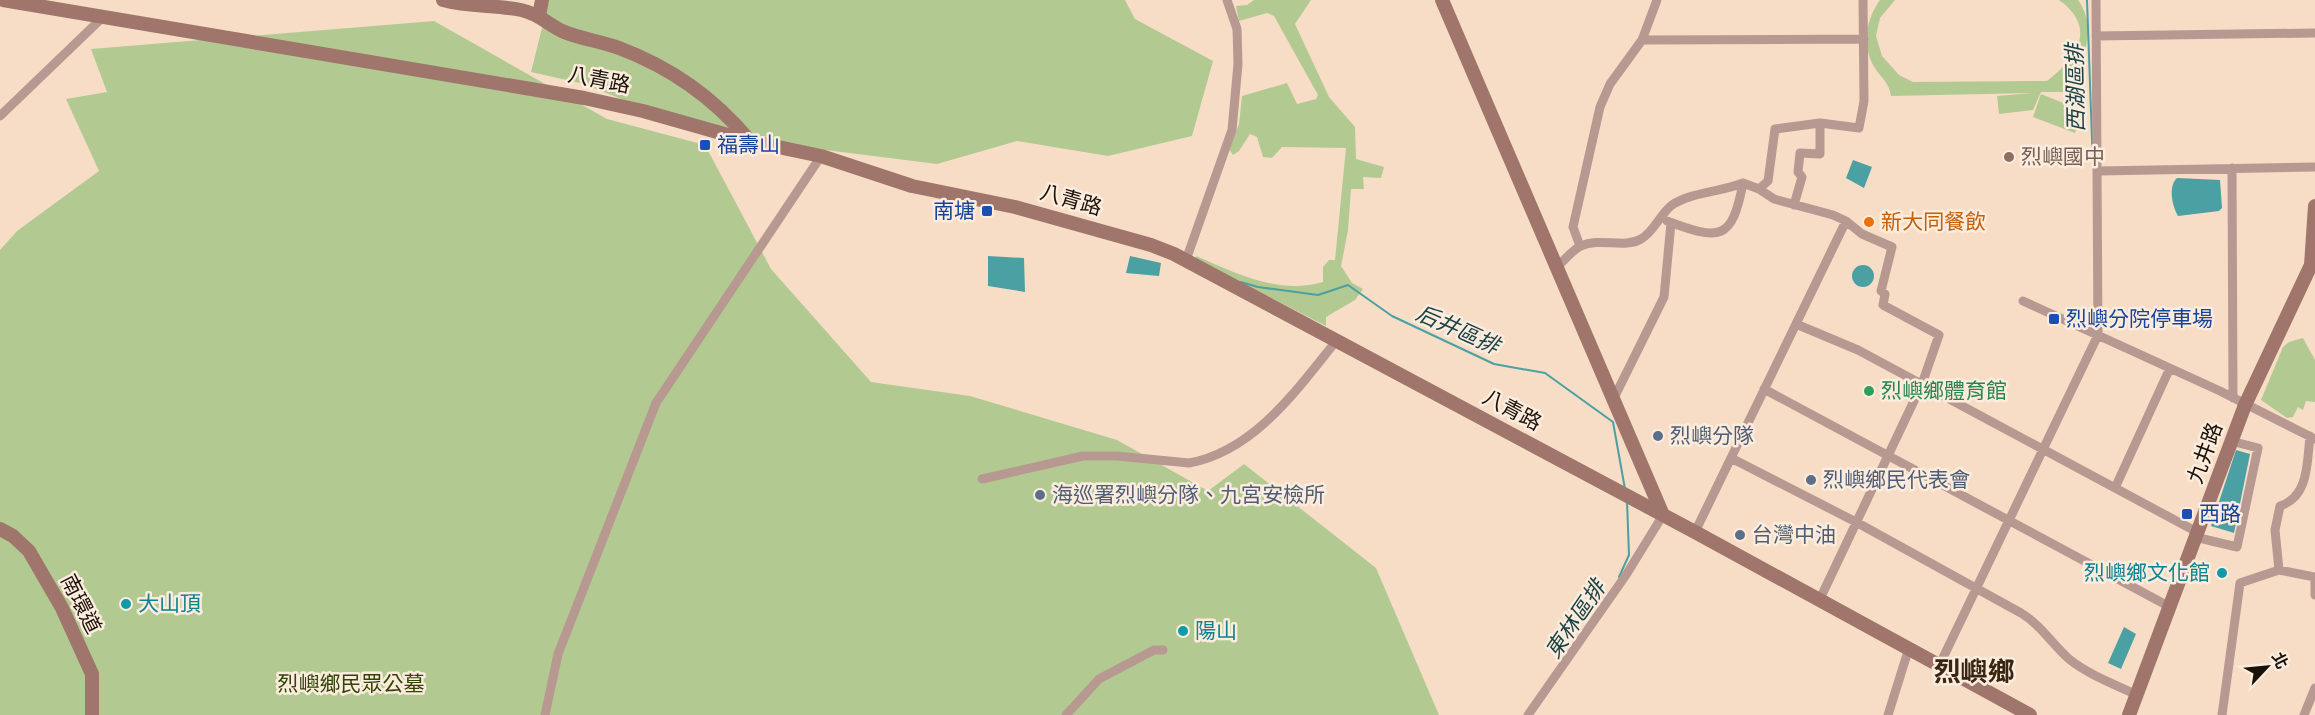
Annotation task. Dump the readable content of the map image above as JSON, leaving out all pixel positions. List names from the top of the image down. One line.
{"streets":{"main road":["八青路","九井路","南環道"]},"districts":["烈嶼鄉"],"water":["西湖區排","后井區排","東林區排"],"parks":["烈嶼鄉民眾公墓"],"places":{"transit":["福壽山","南塘","烈嶼分院停車場","西路"],"other":["烈嶼國中","新大同餐飲","烈嶼鄉體育館","烈嶼分隊","烈嶼鄉民代表會","海巡署烈嶼分隊、九宮安檢所","台灣中油","烈嶼鄉文化館","大山頂","陽山"]},"north":"top right"}
